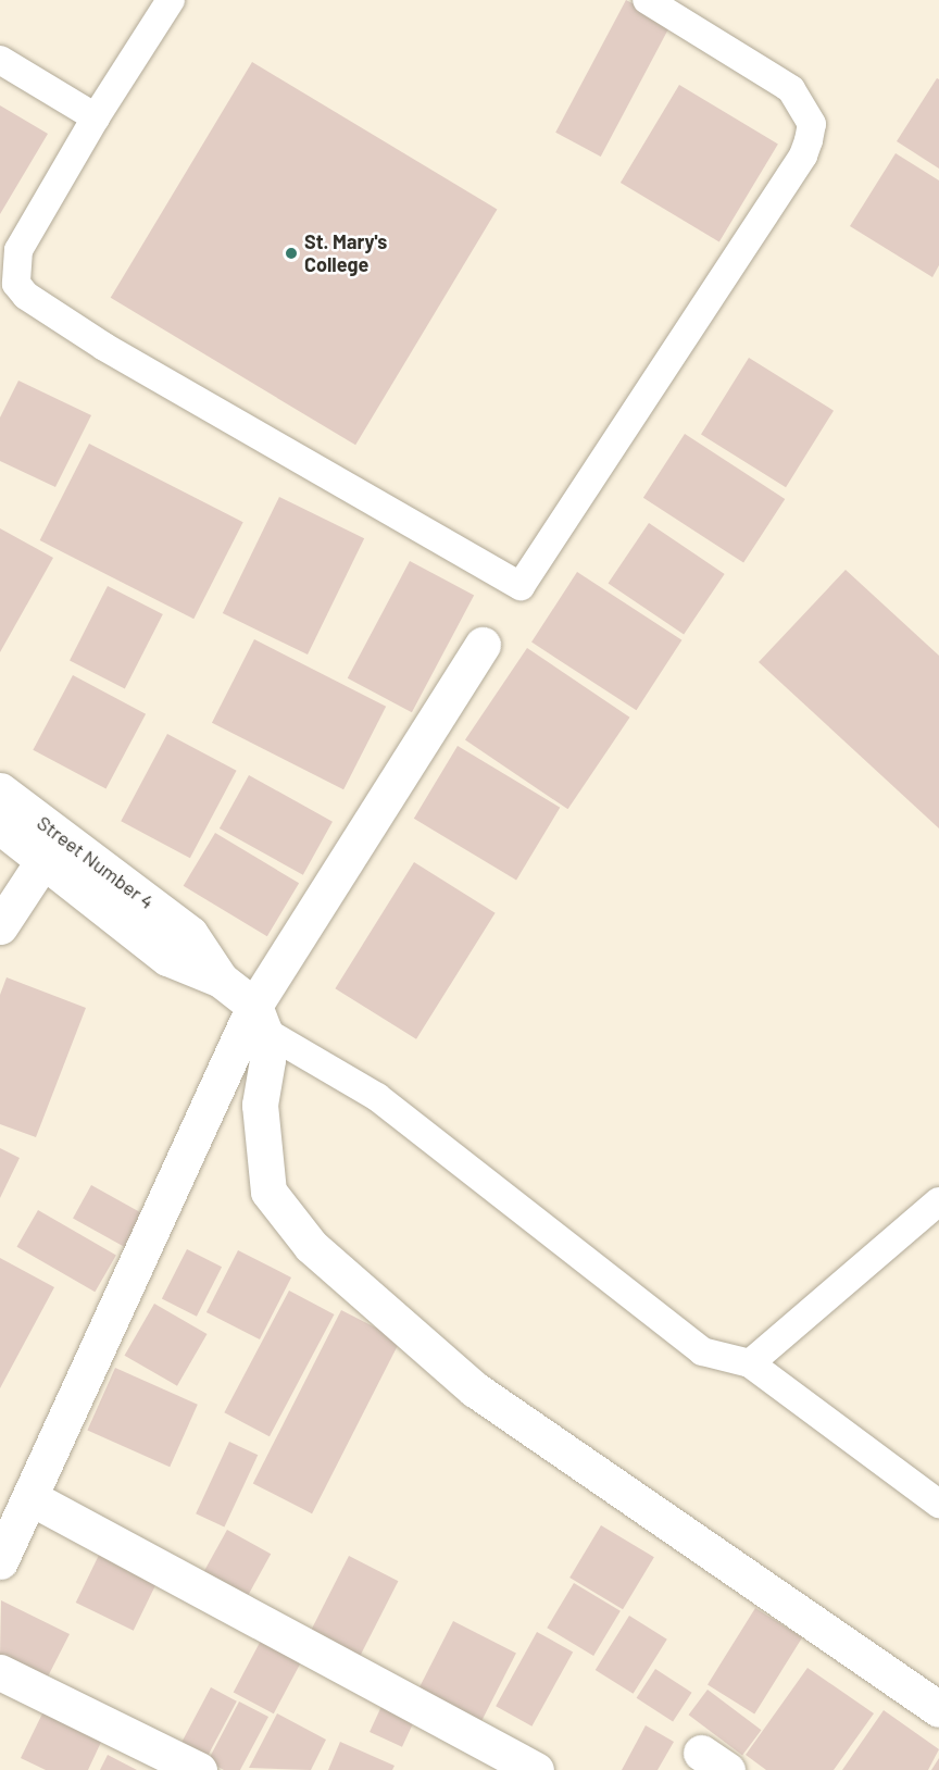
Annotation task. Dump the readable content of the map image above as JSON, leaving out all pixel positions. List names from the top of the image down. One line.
{"streets":{"street":["Street Number 4"]},"places":["St. Mary's College"]}
